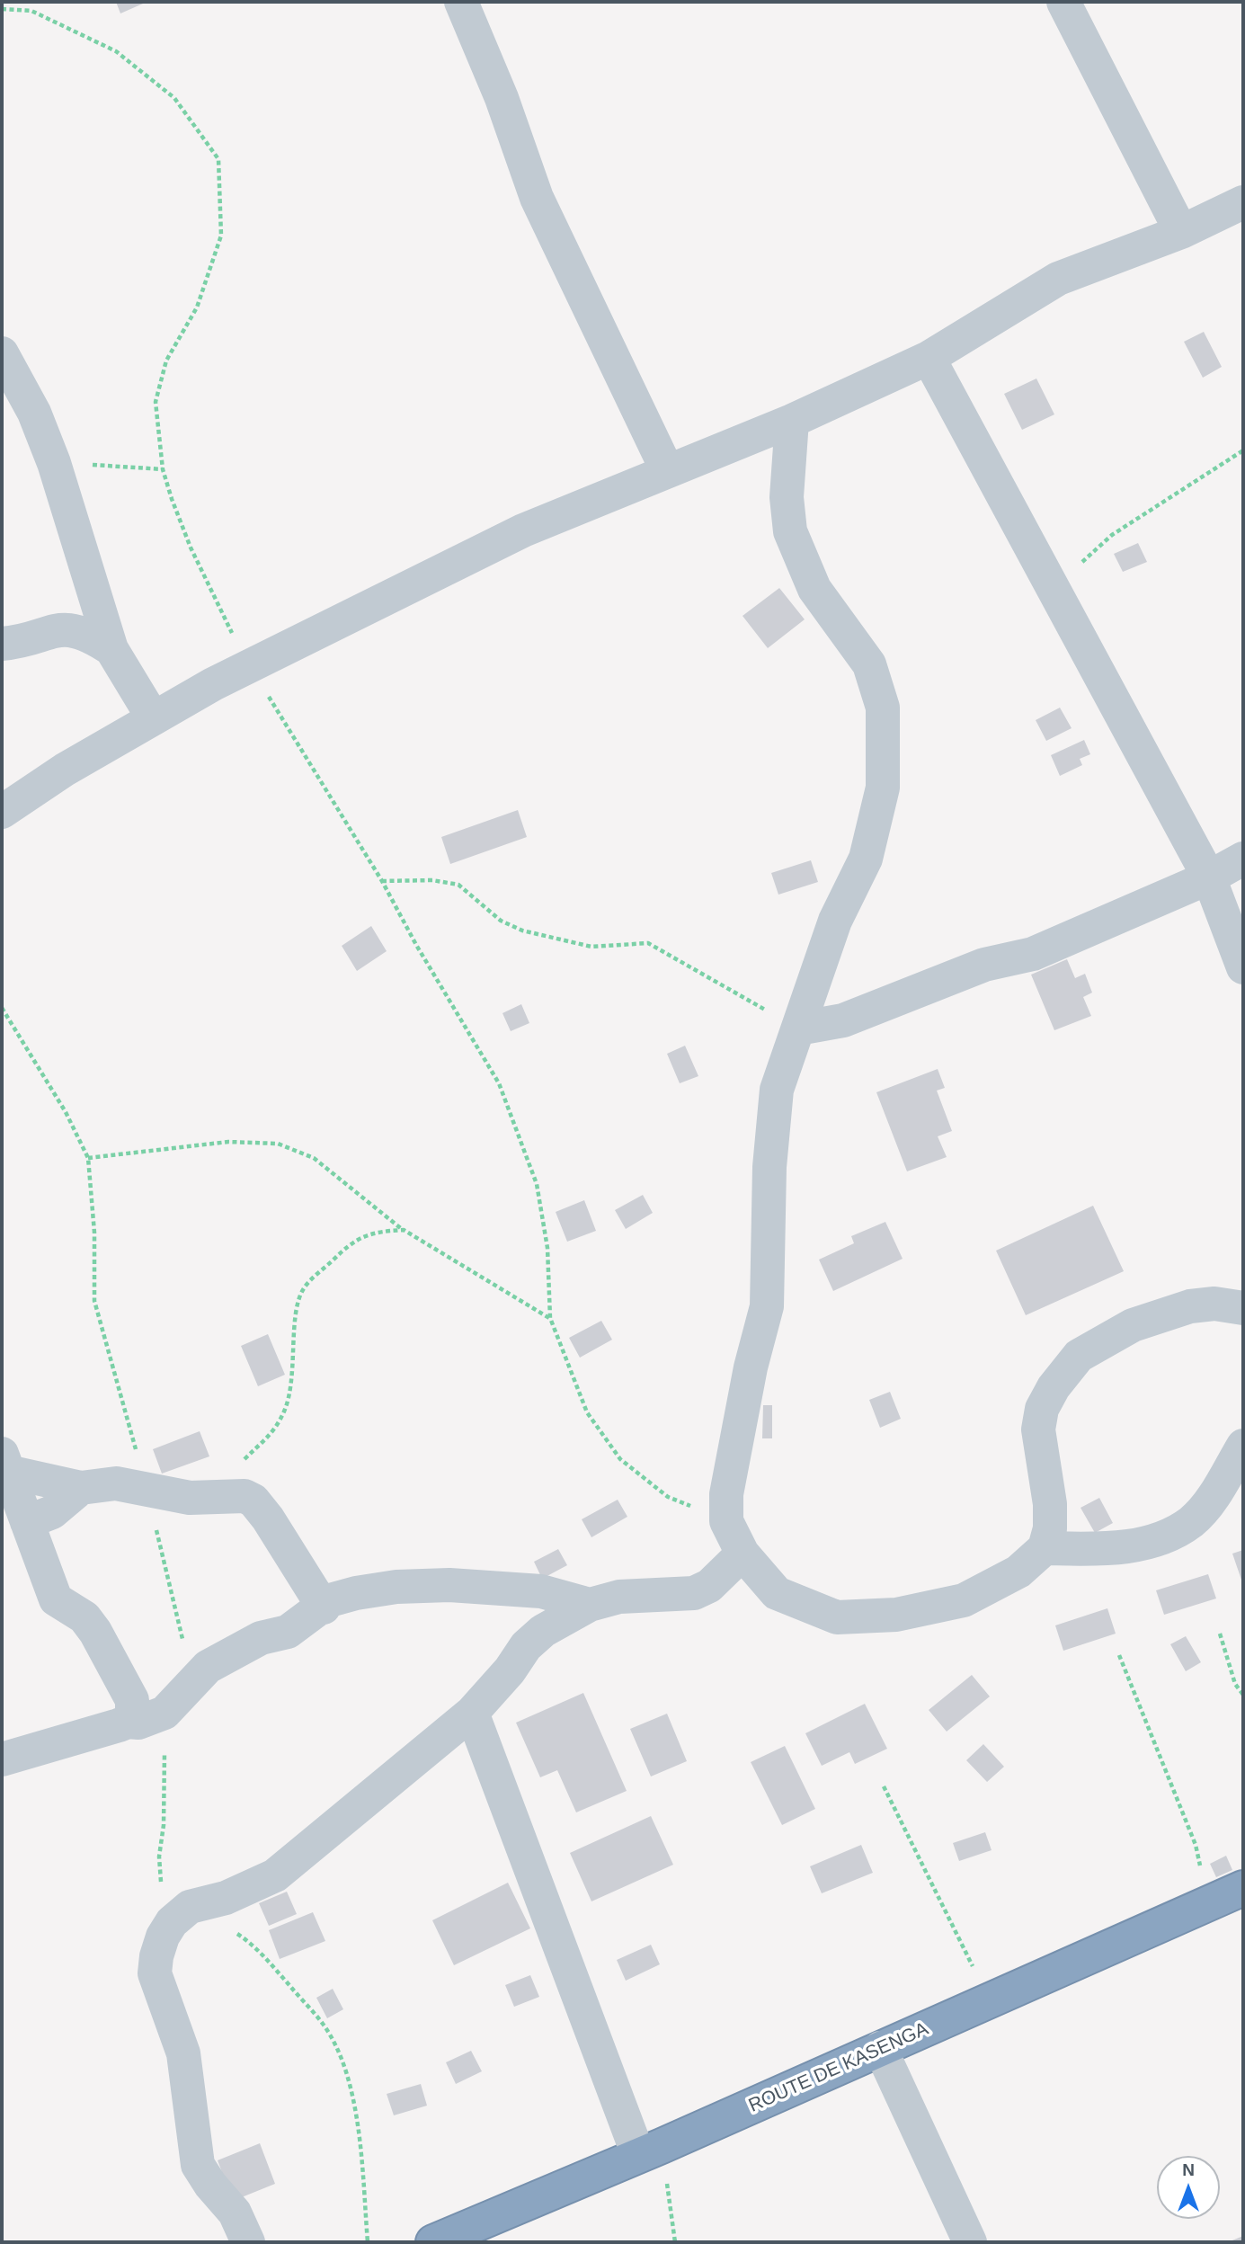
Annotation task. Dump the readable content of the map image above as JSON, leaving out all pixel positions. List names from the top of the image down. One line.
{"streets":{"highway":["ROUTE DE KASENGA"]},"north":"top"}
